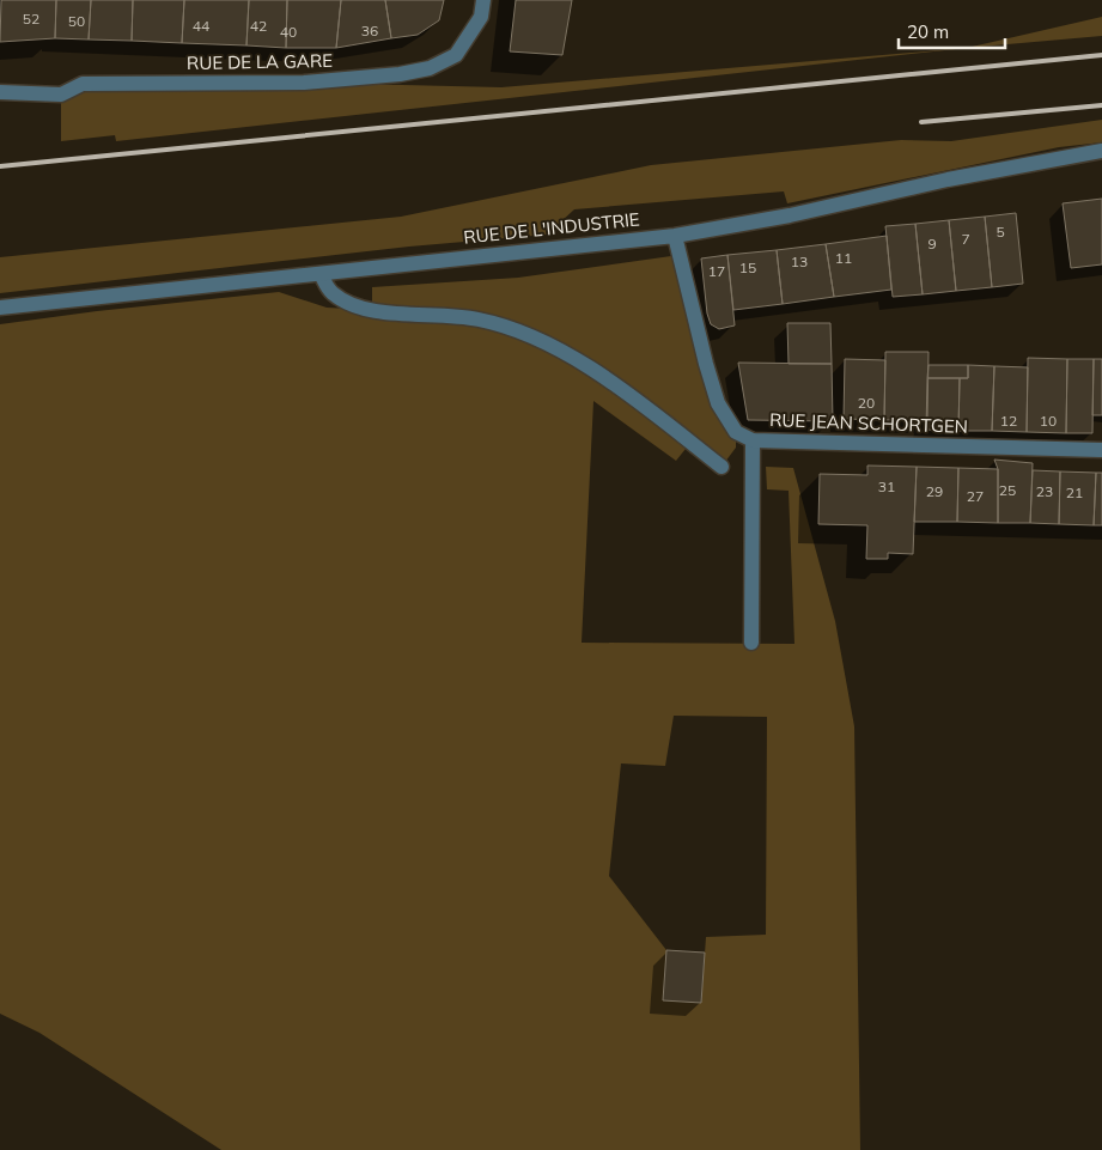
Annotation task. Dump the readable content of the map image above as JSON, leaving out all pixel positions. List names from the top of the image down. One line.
{"streets":{"street":["RUE DE LA GARE","RUE DE L'INDUSTRIE","RUE JEAN SCHORTGEN"]},"crossings":[["RUE DE L'INDUSTRIE","RUE JEAN SCHORTGEN"]],"house_numbers":["52","50","44","42","36","40","5","7","9","11","13","15","17","20","12","10","31","25","29","23","21","27"],"scale_bar":"20 m"}
